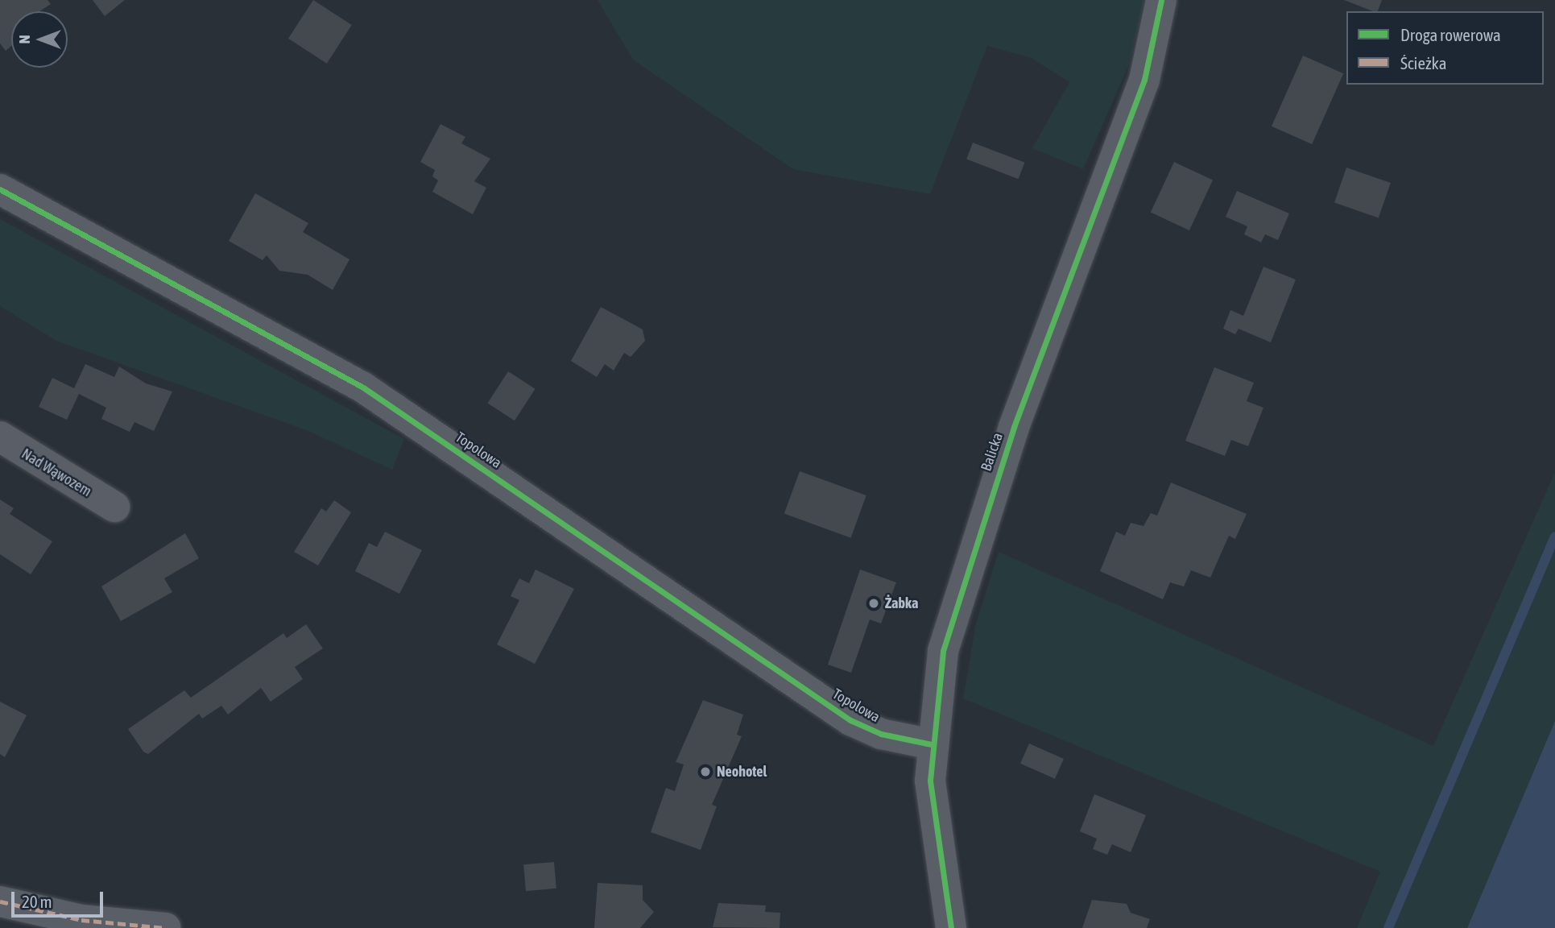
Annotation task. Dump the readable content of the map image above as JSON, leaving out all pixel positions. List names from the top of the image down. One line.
{"streets":{"street":["Topolowa","Balicka","Nad Wąwozem"]},"crossings":[["Topolowa","Balicka"]],"places":["Żabka","Neohotel"],"legend":["Droga rowerowa","Ścieżka"],"scale_bar":"20 m","north":"left"}
